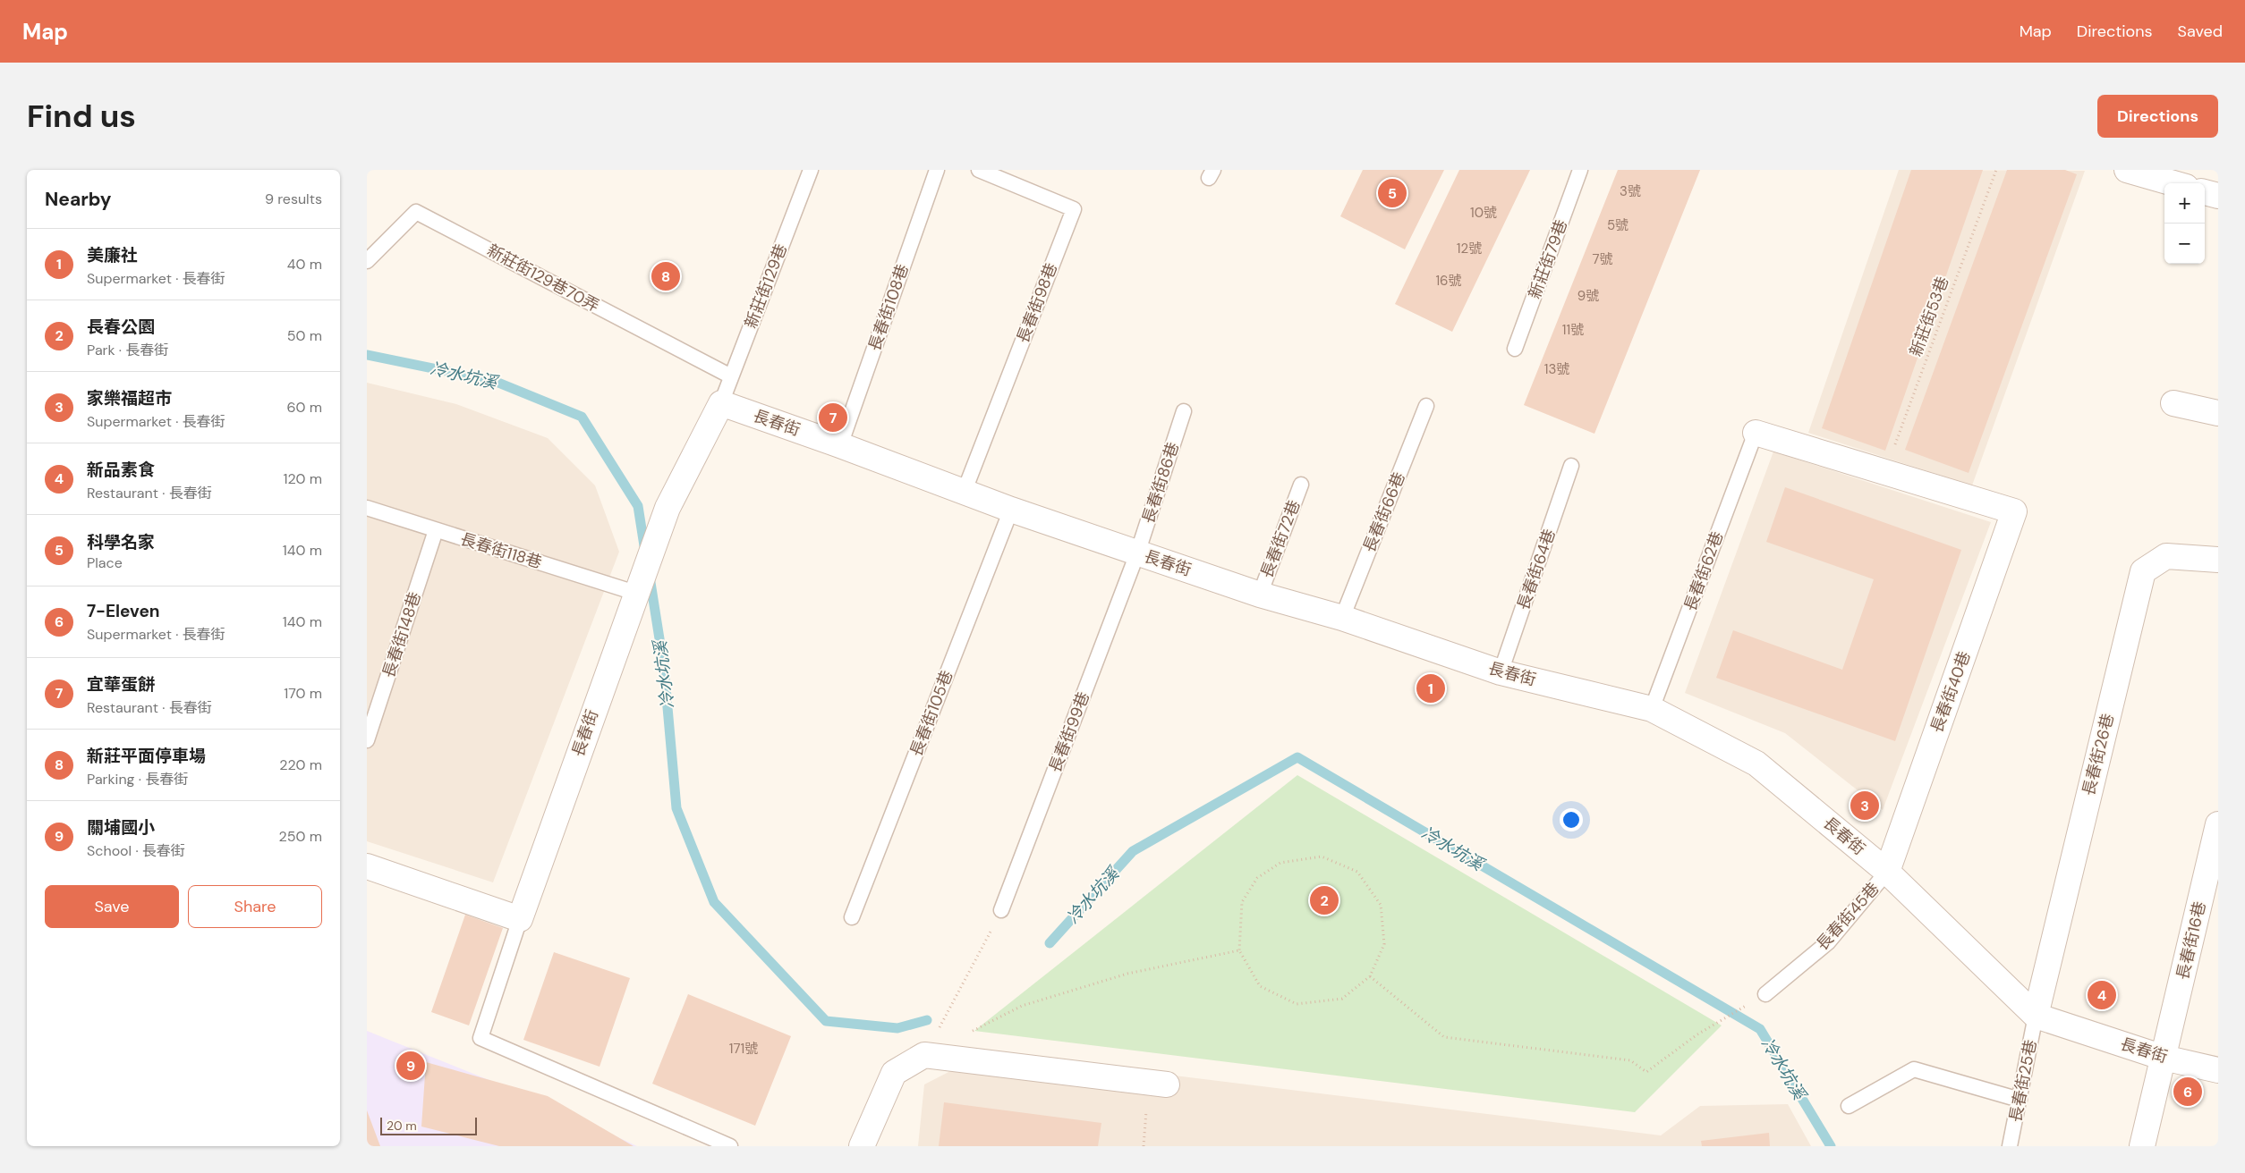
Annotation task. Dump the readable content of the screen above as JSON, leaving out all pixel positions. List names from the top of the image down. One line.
{"streets":{"street":["長春街","長春街40巷","長春街26巷","長春街16巷"],"lane":["新莊街79巷","新莊街129巷70弄","新莊街129巷","長春街98巷","長春街108巷","長春街86巷","長春街66巷","長春街72巷","長春街118巷","長春街64巷","長春街62巷","長春街148巷","長春街105巷","長春街99巷","長春街45巷","長春街25巷"],"path":["新莊街53巷"]},"crossings":[["新莊街129巷70弄","新莊街129巷"],["新莊街129巷","長春街"],["長春街98巷","長春街"],["長春街108巷","長春街"],["新莊街53巷","長春街40巷"],["長春街","長春街86巷"],["長春街","長春街66巷"],["長春街","長春街72巷"],["長春街","長春街118巷"],["長春街","長春街64巷"],["長春街","長春街62巷"],["長春街","長春街40巷"],["長春街","長春街105巷"],["長春街","長春街99巷"],["長春街","長春街26巷"],["長春街","長春街45巷"],["長春街","長春街16巷"],["長春街","長春街25巷"],["長春街86巷","長春街99巷"],["長春街118巷","長春街148巷"],["長春街40巷","長春街45巷"],["長春街26巷","長春街25巷"]],"water":["冷水坑溪"],"house_numbers":["3號","10號","5號","12號","7號","16號","9號","11號","13號","171號"],"scale_bar":"20 m","page":{"header":"Map","nav":["Map","Directions","Saved"],"buttons":["Directions",["Save","Share"]],"title":"Find us","heading":["Nearby","9 results"],"pins":["5","8","7","1","3","2","4","9","6"],"map_buttons":["+","−"],"list":[{"mark":"1","name":"美廉社","note":"Supermarket · 長春街","value":"40 m"},{"mark":"2","name":"長春公園","note":"Park · 長春街","value":"50 m"},{"mark":"3","name":"家樂福超市","note":"Supermarket · 長春街","value":"60 m"},{"mark":"4","name":"新品素食","note":"Restaurant · 長春街","value":"120 m"},{"mark":"5","name":"科學名家","note":"Place","value":"140 m"},{"mark":"6","name":"7-Eleven","note":"Supermarket · 長春街","value":"140 m"},{"mark":"7","name":"宜華蛋餅","note":"Restaurant · 長春街","value":"170 m"},{"mark":"8","name":"新莊平面停車場","note":"Parking · 長春街","value":"220 m"},{"mark":"9","name":"關埔國小","note":"School · 長春街","value":"250 m"}],"scale":"20 m"}}
